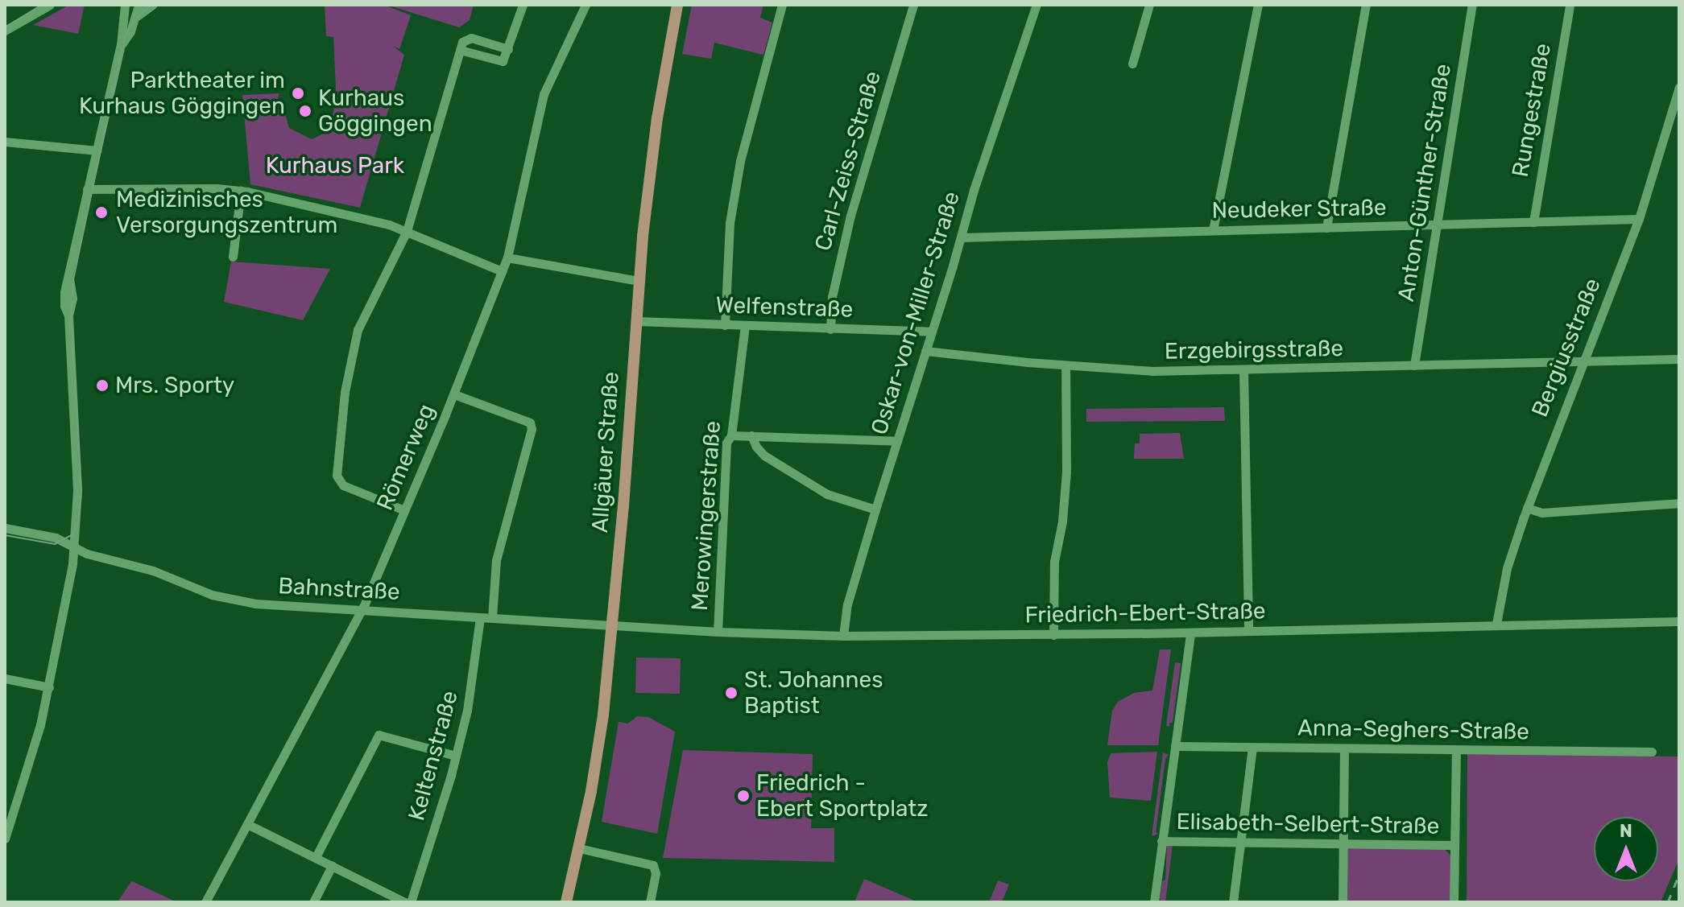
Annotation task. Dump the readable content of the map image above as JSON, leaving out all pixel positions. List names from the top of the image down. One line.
{"streets":{"main road":["Allgäuer Straße"],"street":["Rungestraße","Carl-Zeiss-Straße","Anton-Günther-Straße","Neudeker Straße","Welfenstraße","Oskar-von-Miller-Straße","Bergiusstraße","Erzgebirgsstraße","Römerweg","Merowingerstraße","Bahnstraße","Friedrich-Ebert-Straße","Anna-Seghers-Straße","Keltenstraße","Elisabeth-Selbert-Straße"]},"crossings":[["Rungestraße","Neudeker Straße"],["Carl-Zeiss-Straße","Welfenstraße"],["Anton-Günther-Straße","Neudeker Straße"],["Anton-Günther-Straße","Erzgebirgsstraße"],["Neudeker Straße","Oskar-von-Miller-Straße"],["Neudeker Straße","Bergiusstraße"],["Welfenstraße","Oskar-von-Miller-Straße"],["Welfenstraße","Allgäuer Straße"],["Welfenstraße","Merowingerstraße"],["Oskar-von-Miller-Straße","Erzgebirgsstraße"],["Oskar-von-Miller-Straße","Friedrich-Ebert-Straße"],["Bergiusstraße","Erzgebirgsstraße"],["Bergiusstraße","Friedrich-Ebert-Straße"],["Allgäuer Straße","Bahnstraße"],["Allgäuer Straße","Friedrich-Ebert-Straße"],["Römerweg","Bahnstraße"],["Merowingerstraße","Friedrich-Ebert-Straße"],["Bahnstraße","Friedrich-Ebert-Straße"],["Bahnstraße","Keltenstraße"]],"parks":["Kurhaus Park"],"places":["Parktheater im Kurhaus Göggingen","Kurhaus Göggingen","Medizinisches Versorgungszentrum","Mrs. Sporty","St. Johannes Baptist","Friedrich - Ebert Sportplatz"],"north":"top"}
